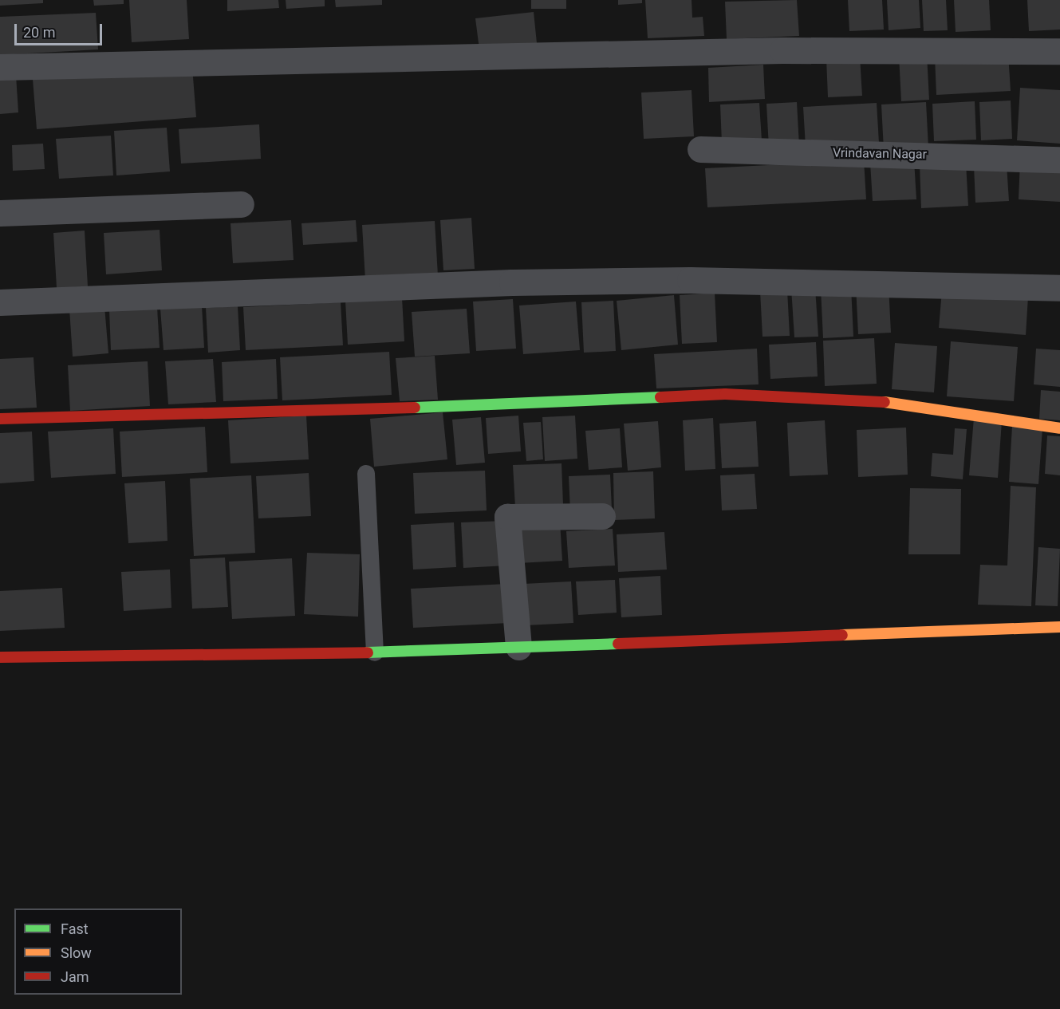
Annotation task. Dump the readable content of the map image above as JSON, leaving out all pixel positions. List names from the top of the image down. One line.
{"streets":{"street":["Vrindavan Nagar"]},"legend":["Fast","Slow","Jam"],"scale_bar":"20 m"}
